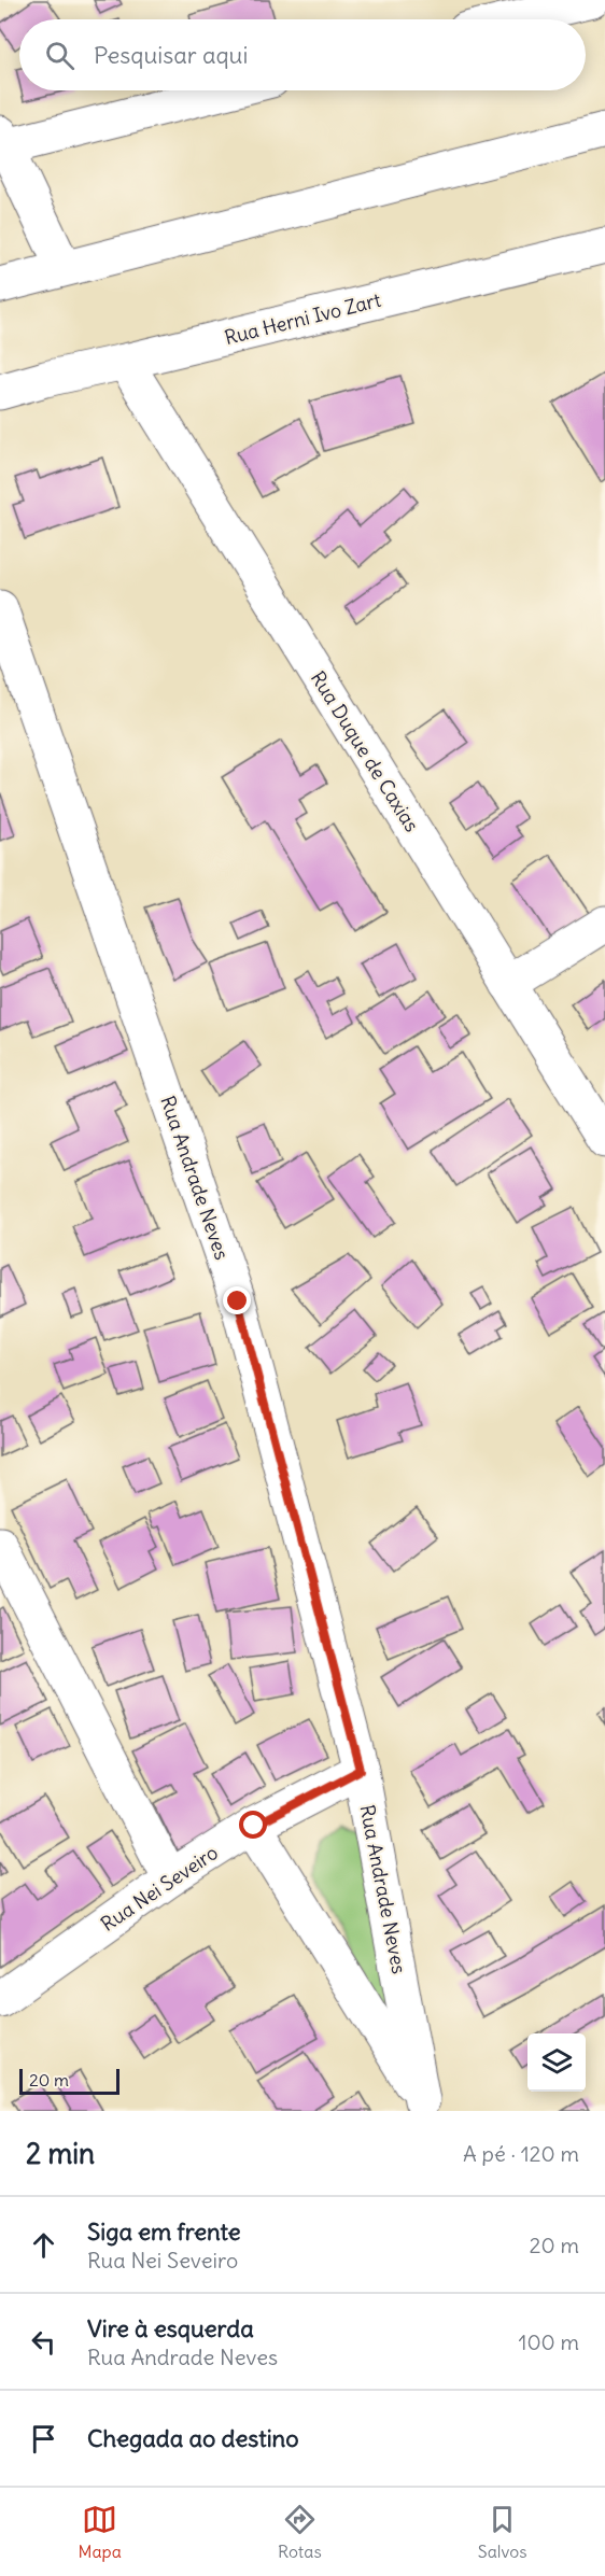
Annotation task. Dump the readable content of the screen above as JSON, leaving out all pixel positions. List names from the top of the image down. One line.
{"streets":{"main road":["Rua Herni Ivo Zart","Rua Duque de Caxias","Rua Andrade Neves","Rua Nei Seveiro"]},"crossings":[["Rua Herni Ivo Zart","Rua Duque de Caxias"],["Rua Andrade Neves","Rua Nei Seveiro"]],"scale_bar":"20 m","page":{"search":"Pesquisar aqui","scale":"20 m","heading":["2 min","A pé · 120 m"],"list":[["Siga em frente","Rua Nei Seveiro","20 m"],["Vire à esquerda","Rua Andrade Neves","100 m"],"Chegada ao destino"],"nav":["Mapa","Rotas","Salvos"]}}
